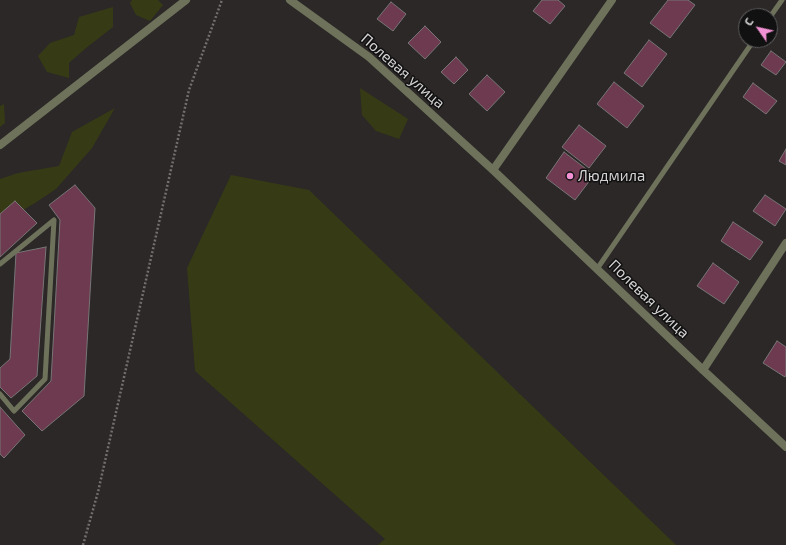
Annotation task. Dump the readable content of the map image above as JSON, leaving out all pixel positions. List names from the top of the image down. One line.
{"streets":{"street":["Полевая улица"]},"places":["Людмила"],"north":"top left"}
